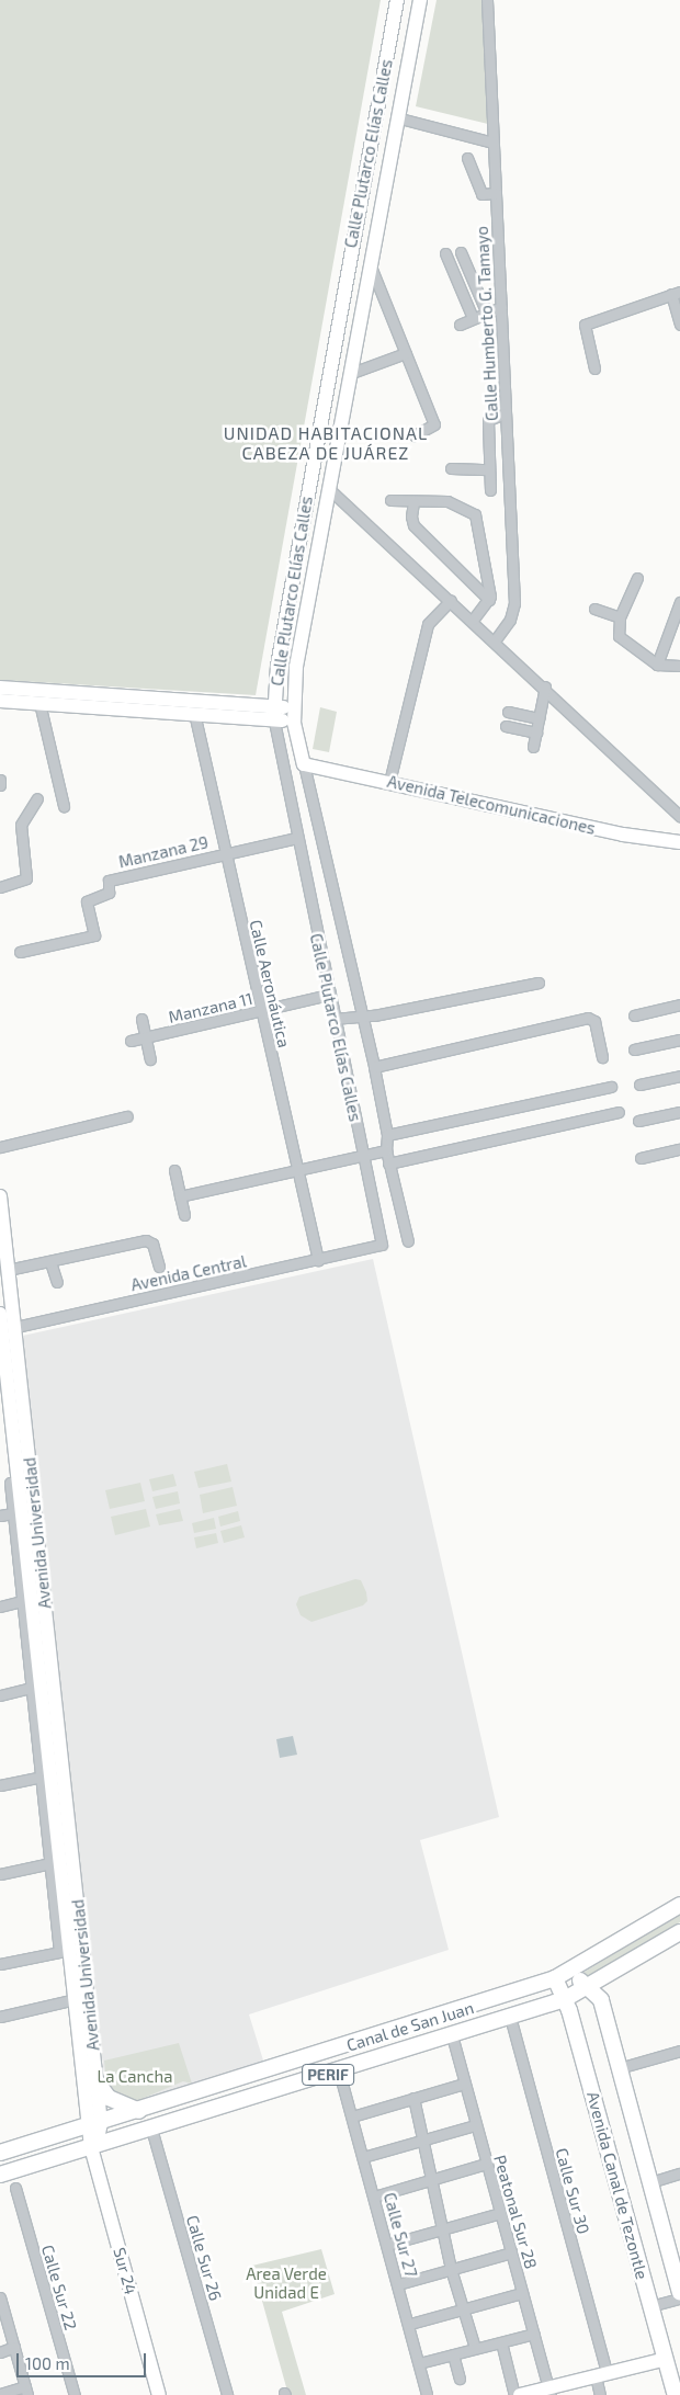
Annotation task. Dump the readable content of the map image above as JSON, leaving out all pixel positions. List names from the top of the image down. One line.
{"streets":{"main road":["Canal de San Juan","PERIF","Avenida Canal de Tezontle"],"street":["Calle Plutarco Elías Calles","Calle Humberto G. Tamayo","Avenida Telecomunicaciones","Manzana 29","Calle Aeronáutica","Manzana 11","Avenida Central","Avenida Universidad","Calle Sur 30","Peatonal Sur 28","Calle Sur 27","Calle Sur 26","Sur 24","Calle Sur 22"]},"crossings":[["Calle Plutarco Elías Calles","Avenida Telecomunicaciones"],["Calle Plutarco Elías Calles","Manzana 29"],["Calle Plutarco Elías Calles","Manzana 11"],["Calle Plutarco Elías Calles","Avenida Central"],["Manzana 29","Calle Aeronáutica"],["Calle Aeronáutica","Manzana 11"],["Calle Aeronáutica","Avenida Central"],["Avenida Central","Avenida Universidad"],["Avenida Universidad","Canal de San Juan"],["Avenida Universidad","Sur 24"],["Canal de San Juan","PERIF"],["Canal de San Juan","Avenida Canal de Tezontle"],["Canal de San Juan","Calle Sur 30"],["Canal de San Juan","Peatonal Sur 28"],["Canal de San Juan","Calle Sur 26"],["Canal de San Juan","Sur 24"],["PERIF","Avenida Canal de Tezontle"]],"districts":["UNIDAD HABITACIONAL CABEZA DE JUÁREZ"],"parks":["La Cancha","Area Verde Unidad E"],"scale_bar":"100 m"}
